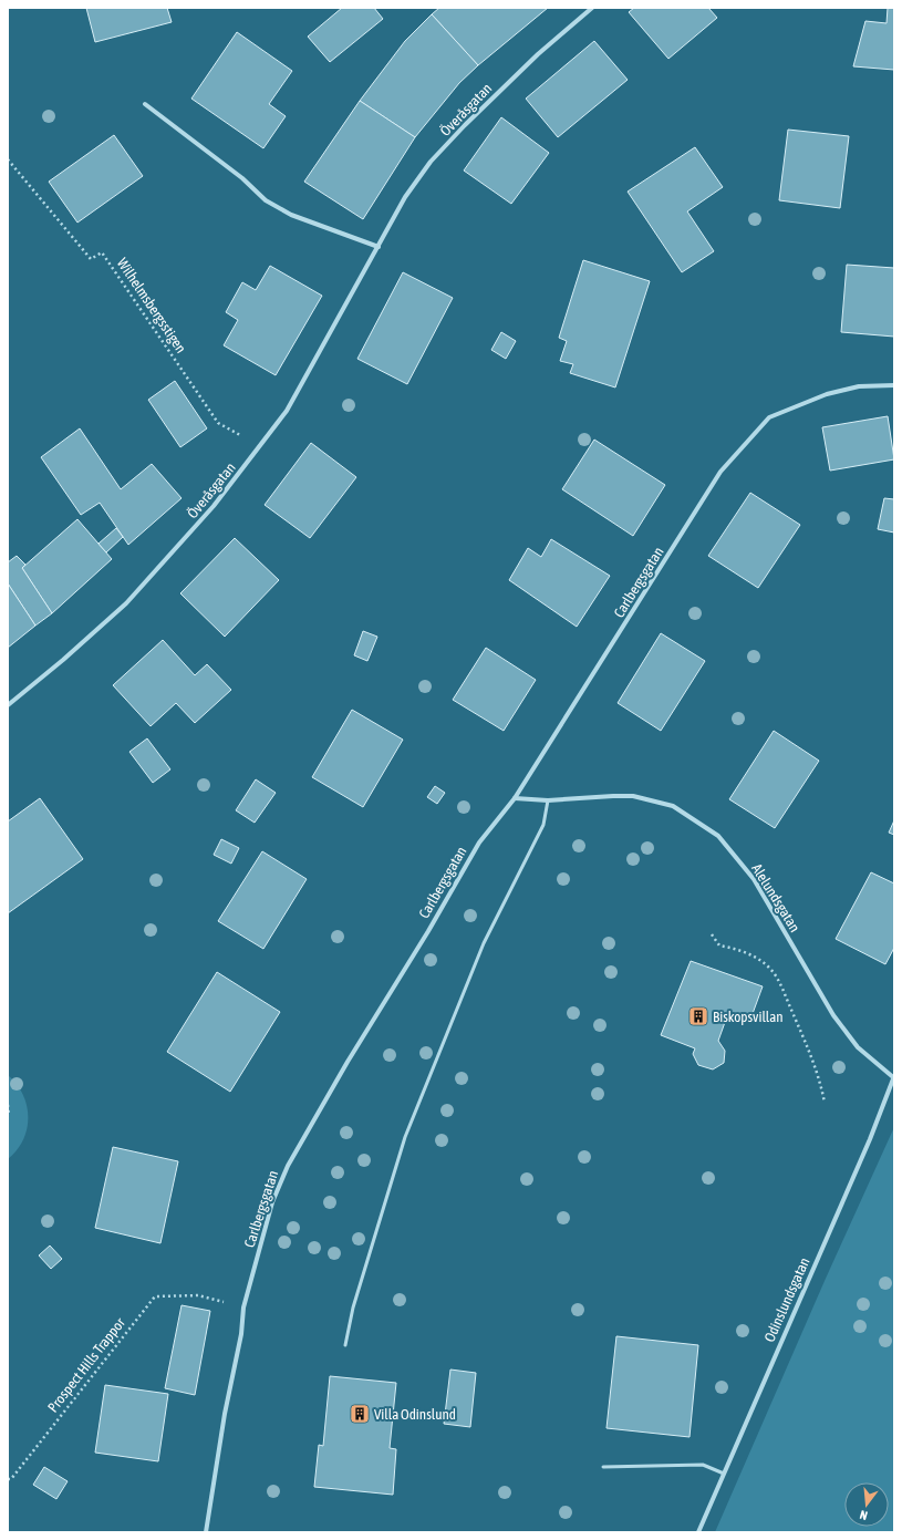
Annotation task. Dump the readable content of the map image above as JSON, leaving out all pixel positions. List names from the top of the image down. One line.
{"streets":{"street":["Överåsgatan","Carlbergsgatan","Alelundsgatan","Odinslundsgatan"],"path":["Wilhelmsbergsstigen","Prospect Hills Trappor"]},"crossings":[["Carlbergsgatan","Alelundsgatan"],["Alelundsgatan","Odinslundsgatan"]],"places":{"building":["Biskopsvillan","Villa Odinslund"]},"north":"bottom"}
